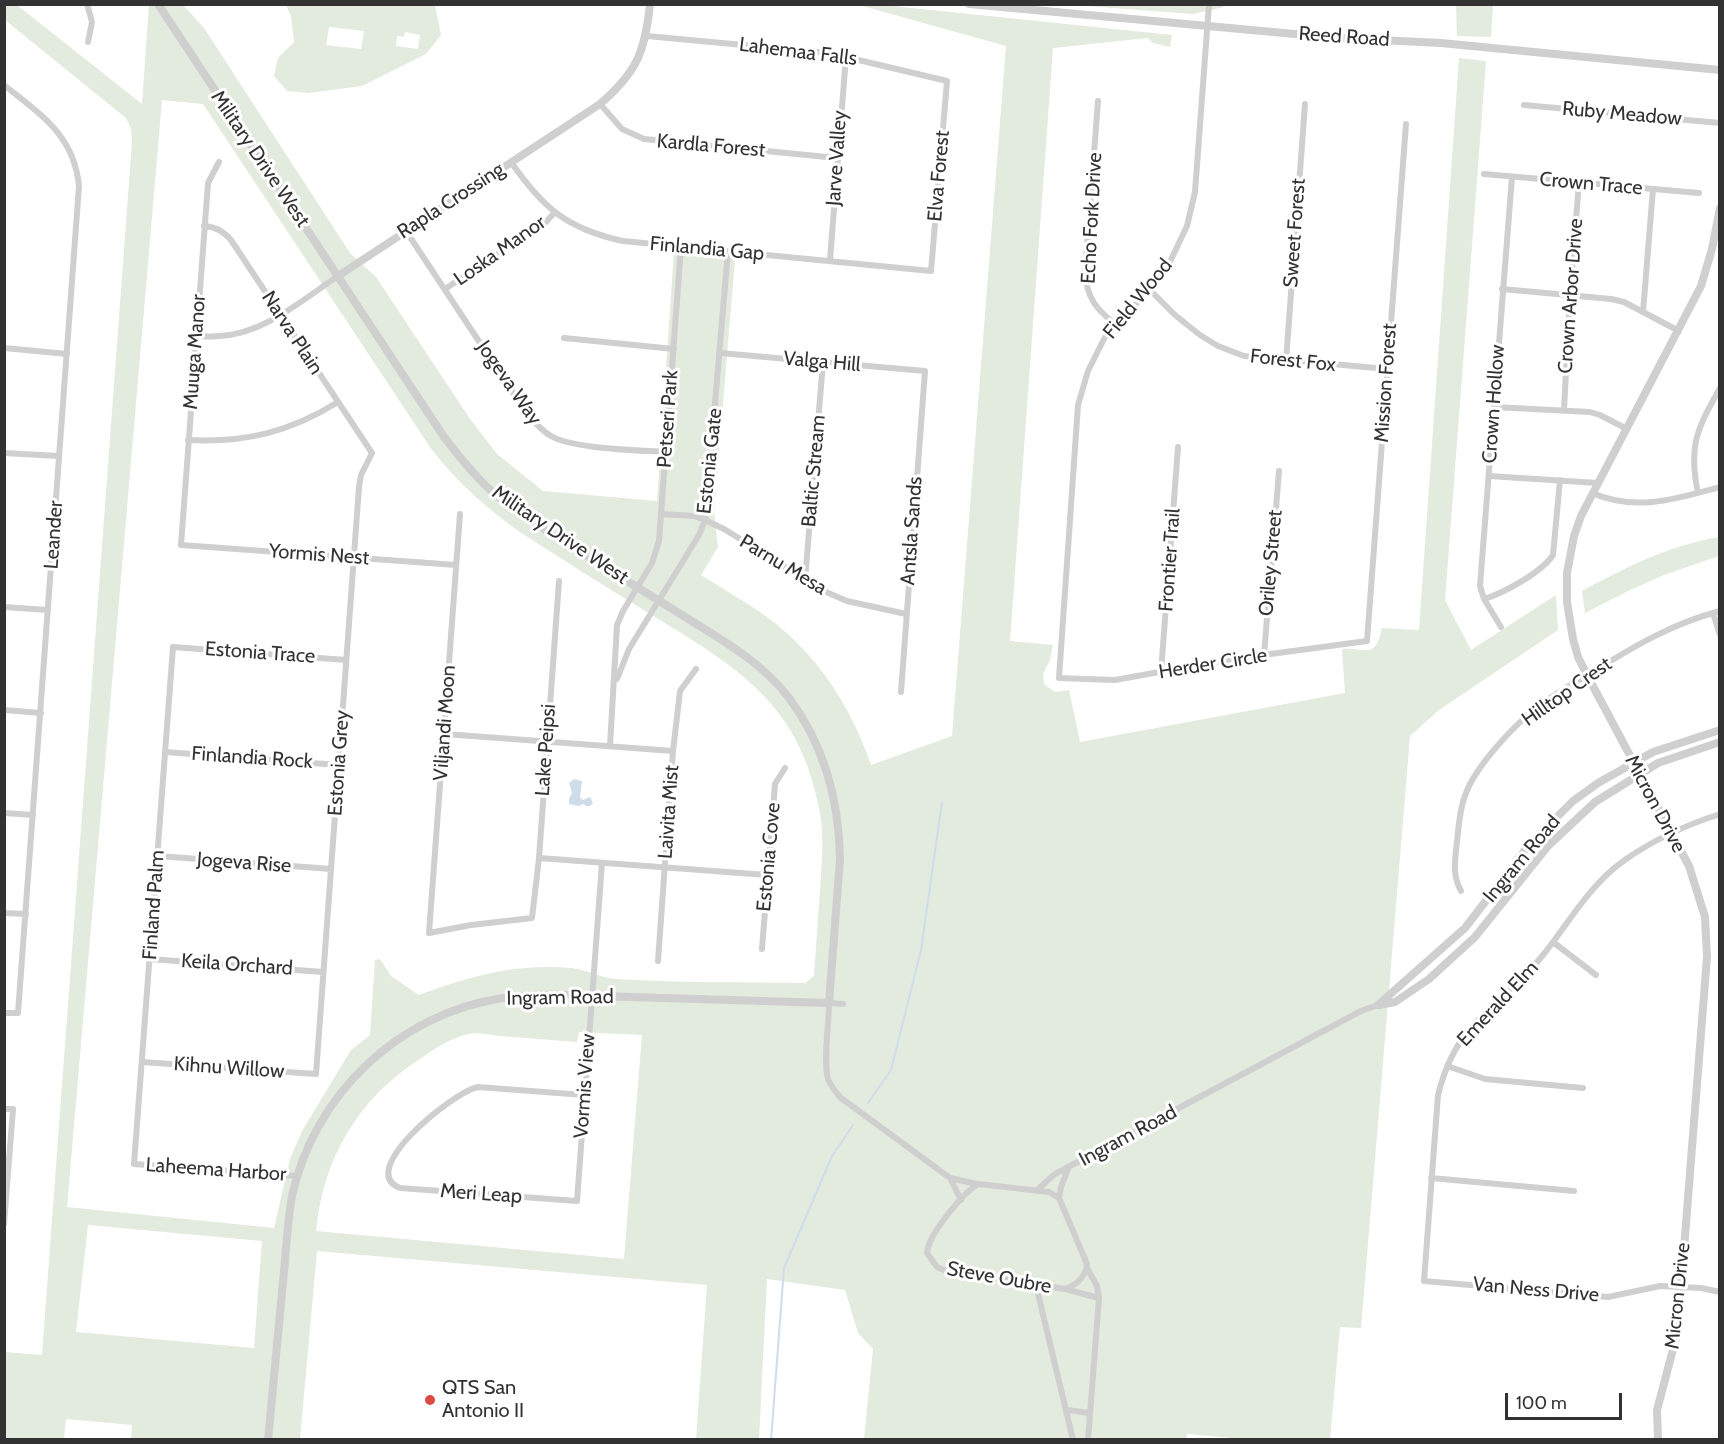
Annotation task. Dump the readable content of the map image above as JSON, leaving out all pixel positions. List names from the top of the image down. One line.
{"streets":{"street":["Reed Road","Lahemaa Falls","Ruby Meadow","Kardla Forest","Jarve Valley","Military Drive West","Elva Forest","Crown Trace","Rapla Crossing","Echo Fork Drive","Sweet Forest","Finlandia Gap","Loska Manor","Crown Arbor Drive","Field Wood","Narva Plain","Muuga Manor","Forest Fox","Valga Hill","Jogeva Way","Mission Forest","Crown Hollow","Petseri Park","Estonia Gate","Baltic Stream","Antsla Sands","Leander","Yormis Nest","Frontier Trail","Oriley Street","Parnu Mesa","Estonia Trace","Herder Circle","Hilltop Crest","Viljandi Moon","Lake Peipsi","Finlandia Rock","Estonia Grey","Micron Drive","Laivita Mist","Estonia Cove","Ingram Road","Jogeva Rise","Finland Palm","Keila Orchard","Emerald Elm","Kihnu Willow","Vormis View","Laheema Harbor","Meri Leap","Steve Oubre","Van Ness Drive"]},"crossings":[["Reed Road","Field Wood"],["Lahemaa Falls","Jarve Valley"],["Lahemaa Falls","Elva Forest"],["Lahemaa Falls","Rapla Crossing"],["Kardla Forest","Jarve Valley"],["Kardla Forest","Rapla Crossing"],["Jarve Valley","Finlandia Gap"],["Military Drive West","Rapla Crossing"],["Military Drive West","Petseri Park"],["Military Drive West","Estonia Gate"],["Military Drive West","Ingram Road"],["Elva Forest","Finlandia Gap"],["Crown Trace","Crown Arbor Drive"],["Crown Trace","Crown Hollow"],["Rapla Crossing","Finlandia Gap"],["Rapla Crossing","Narva Plain"],["Rapla Crossing","Muuga Manor"],["Rapla Crossing","Jogeva Way"],["Echo Fork Drive","Field Wood"],["Sweet Forest","Forest Fox"],["Finlandia Gap","Loska Manor"],["Finlandia Gap","Petseri Park"],["Finlandia Gap","Estonia Gate"],["Loska Manor","Jogeva Way"],["Field Wood","Forest Fox"],["Field Wood","Herder Circle"],["Narva Plain","Muuga Manor"],["Narva Plain","Estonia Grey"],["Muuga Manor","Yormis Nest"],["Forest Fox","Mission Forest"],["Valga Hill","Estonia Gate"],["Valga Hill","Baltic Stream"],["Valga Hill","Antsla Sands"],["Jogeva Way","Petseri Park"],["Mission Forest","Herder Circle"],["Petseri Park","Estonia Gate"],["Petseri Park","Parnu Mesa"],["Estonia Gate","Parnu Mesa"],["Baltic Stream","Parnu Mesa"],["Antsla Sands","Parnu Mesa"],["Yormis Nest","Viljandi Moon"],["Yormis Nest","Estonia Grey"],["Frontier Trail","Herder Circle"],["Oriley Street","Herder Circle"],["Estonia Trace","Estonia Grey"],["Estonia Trace","Finland Palm"],["Hilltop Crest","Micron Drive"],["Viljandi Moon","Lake Peipsi"],["Finlandia Rock","Estonia Grey"],["Finlandia Rock","Finland Palm"],["Estonia Grey","Jogeva Rise"],["Estonia Grey","Keila Orchard"],["Estonia Grey","Kihnu Willow"],["Micron Drive","Ingram Road"],["Micron Drive","Emerald Elm"],["Micron Drive","Van Ness Drive"],["Ingram Road","Vormis View"],["Ingram Road","Laheema Harbor"],["Jogeva Rise","Finland Palm"],["Finland Palm","Keila Orchard"],["Finland Palm","Kihnu Willow"],["Finland Palm","Laheema Harbor"],["Emerald Elm","Van Ness Drive"],["Vormis View","Meri Leap"]],"places":["QTS San Antonio II"],"scale_bar":"100 m"}
